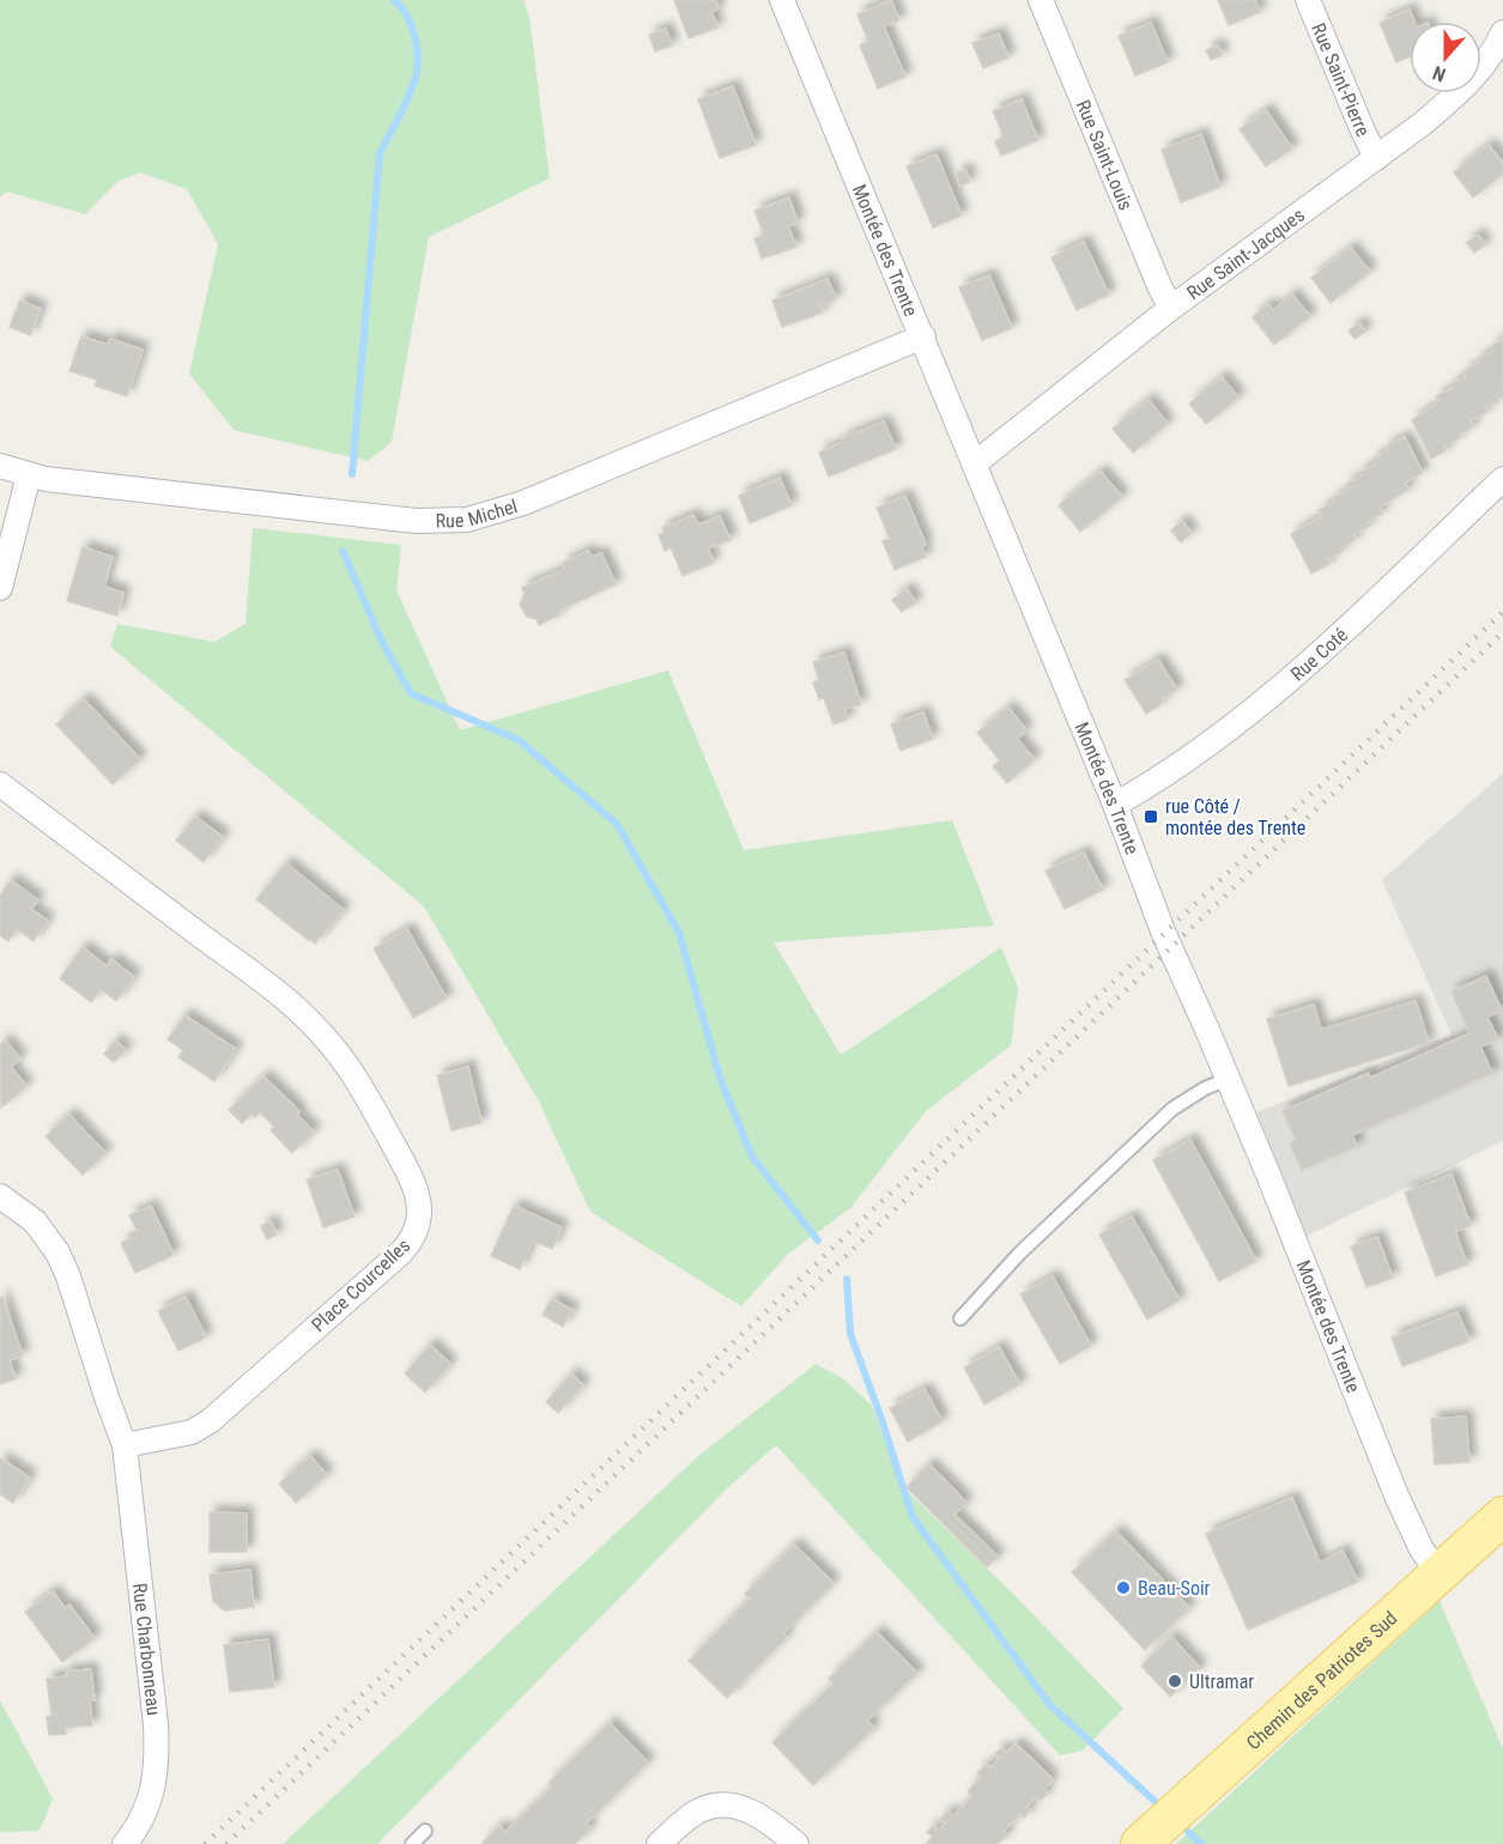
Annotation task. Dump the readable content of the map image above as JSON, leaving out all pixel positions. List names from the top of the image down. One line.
{"streets":{"main road":["Chemin des Patriotes Sud"],"street":["Rue Saint-Pierre","Rue Saint-Louis","Montée des Trente","Rue Saint-Jacques","Rue Michel","Rue Coté","Place Courcelles","Rue Charbonneau"]},"crossings":[["Rue Saint-Pierre","Rue Saint-Jacques"],["Rue Saint-Louis","Rue Saint-Jacques"],["Montée des Trente","Rue Saint-Jacques"],["Montée des Trente","Rue Michel"],["Montée des Trente","Rue Coté"],["Montée des Trente","Chemin des Patriotes Sud"],["Place Courcelles","Rue Charbonneau"]],"places":{"transit":["rue Côté / montée des Trente"],"other":["Beau-Soir","Ultramar"]},"north":"bottom"}
